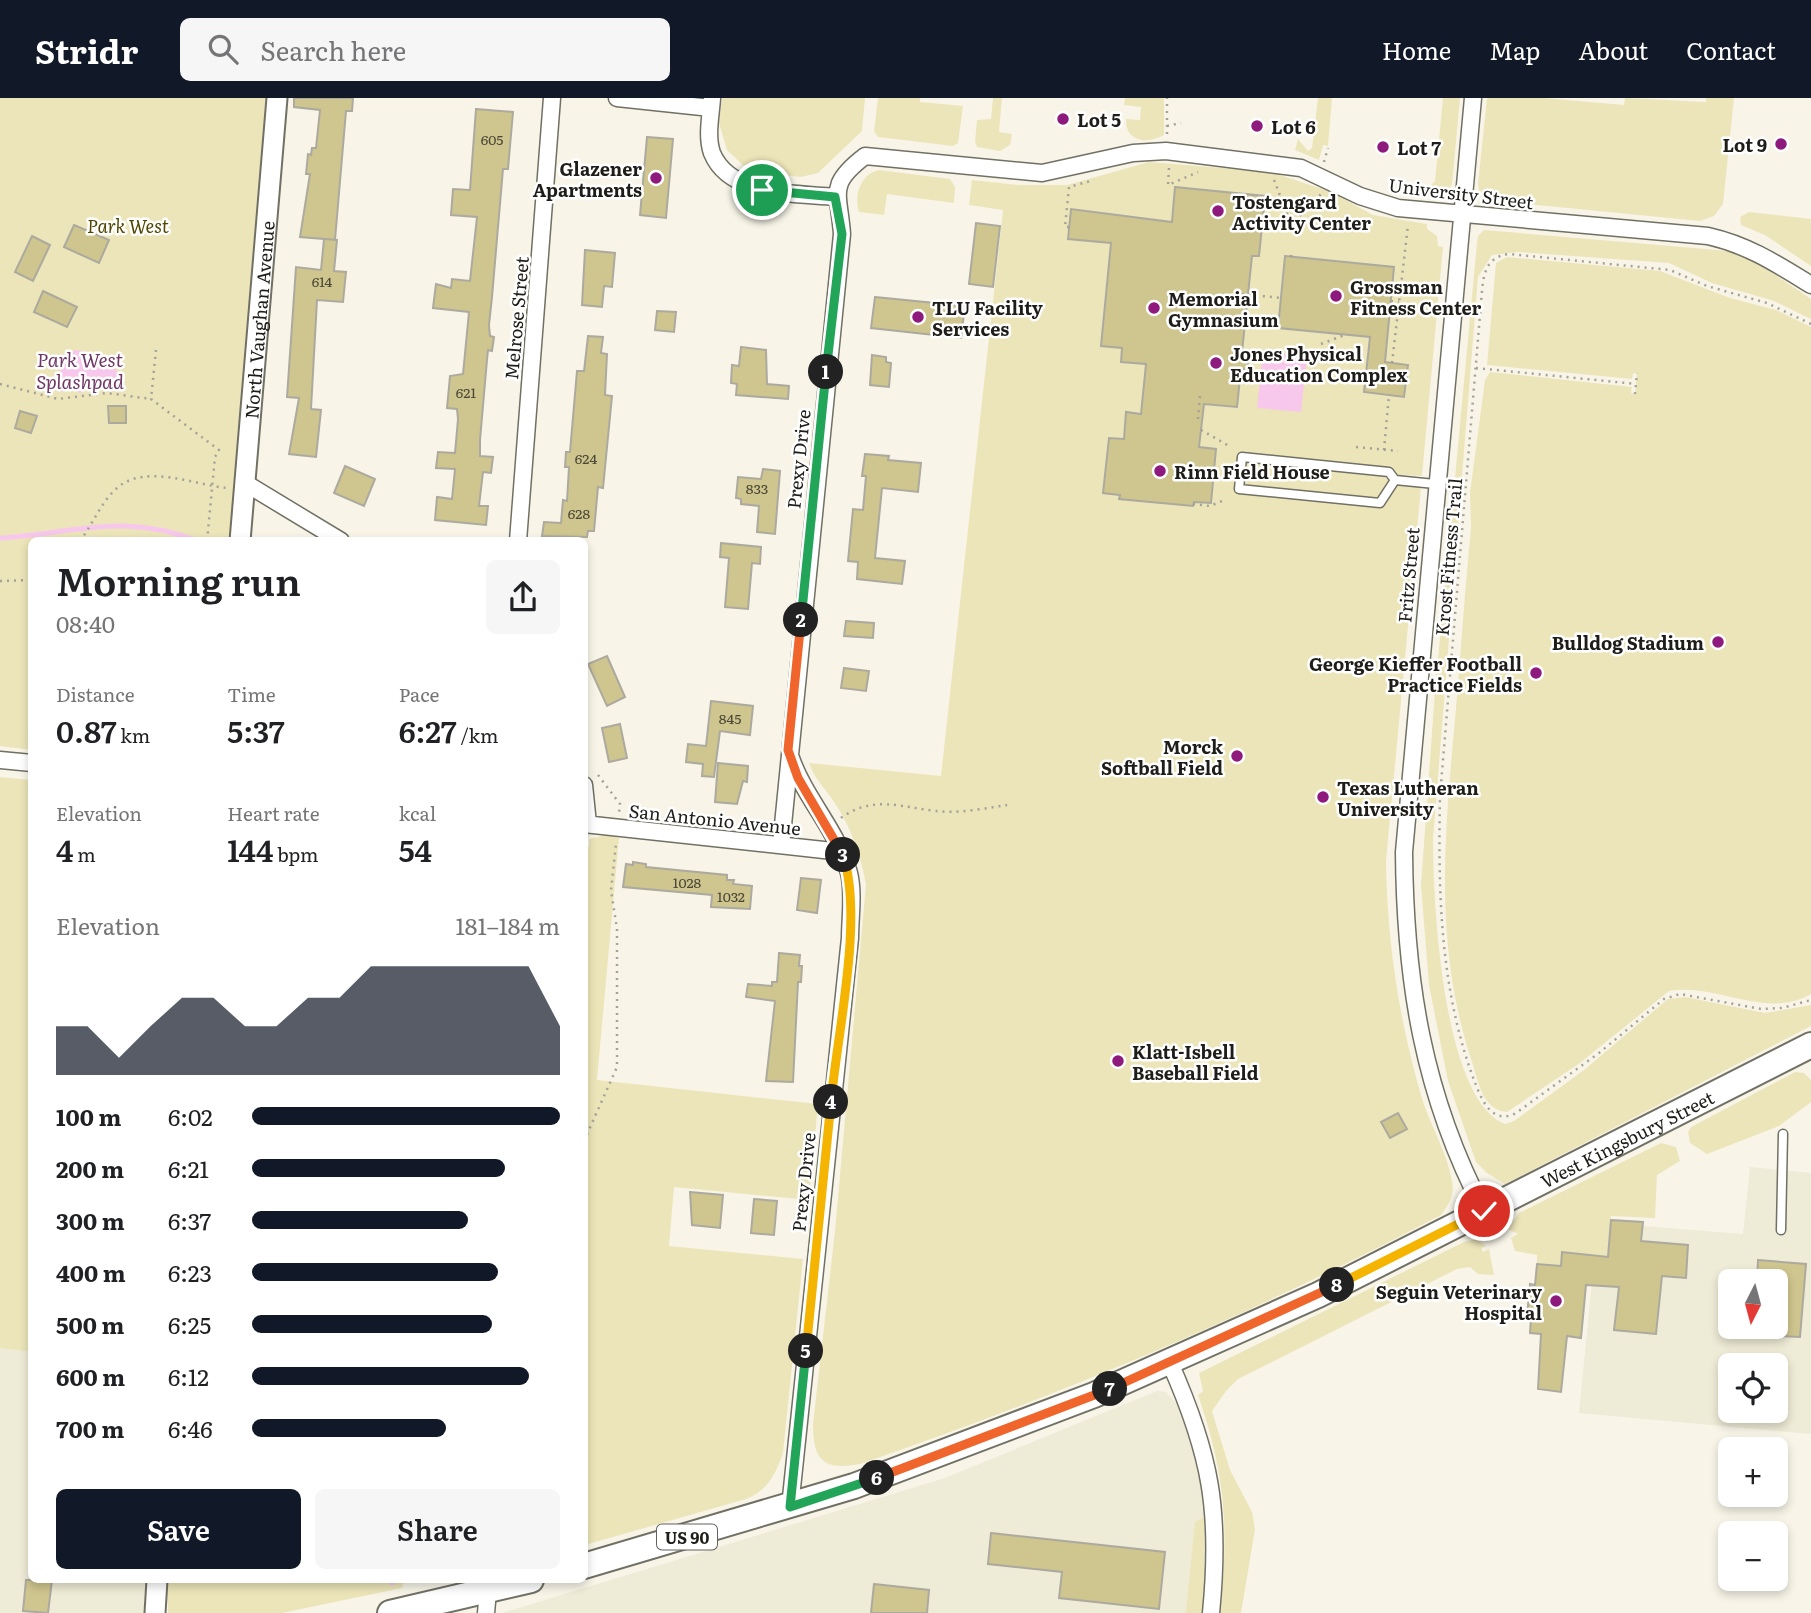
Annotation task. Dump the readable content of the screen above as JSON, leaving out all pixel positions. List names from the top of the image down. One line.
{"streets":{"main road":["West Kingsbury Street","US 90"],"street":["University Street","Melrose Street","North Vaughan Avenue","Prexy Drive","Fritz Street","San Antonio Avenue"],"path":["Krost Fitness Trail"]},"crossings":[["University Street","Prexy Drive"],["University Street","Fritz Street"],["Prexy Drive","San Antonio Avenue"],["Prexy Drive","West Kingsbury Street"],["Fritz Street","West Kingsbury Street"]],"water":["Park West Splashpad"],"parks":["Park West"],"places":["Lot 5","Lot 6","Lot 9","Lot 7","Glazener Apartments","Tostengard Activity Center","Grossman Fitness Center","Memorial Gymnasium","TLU Facility Services","Jones Physical Education Complex","Rinn Field House","Bulldog Stadium","George Kieffer Football Practice Fields","Morck Softball Field","Texas Lutheran University","Klatt-Isbell Baseball Field","Seguin Veterinary Hospital"],"house_numbers":["605","614","621","624","833","628","845","1028","1032"],"north":"bottom","page":{"header":"Stridr","search":"Search here","nav":["Home","Map","About","Contact"],"pins":["1","2","3","4","8","5","7","6"],"heading":["Morning run","08:40"],"stats":[["Distance","0.87 km"],["Time","5:37"],["Pace","6:27 /km"],["Elevation","4 m"],["Heart rate","144 bpm"],["kcal","54"]],"chart":["Elevation","181–184 m"],"list":[{"name":"100 m","note":"6:02"},{"name":"200 m","note":"6:21"},{"name":"300 m","note":"6:37"},{"name":"400 m","note":"6:23"},{"name":"500 m","note":"6:25"},{"name":"600 m","note":"6:12"},{"name":"700 m","note":"6:46"}],"map_buttons":["+","−"],"buttons":["Save","Share"]}}
